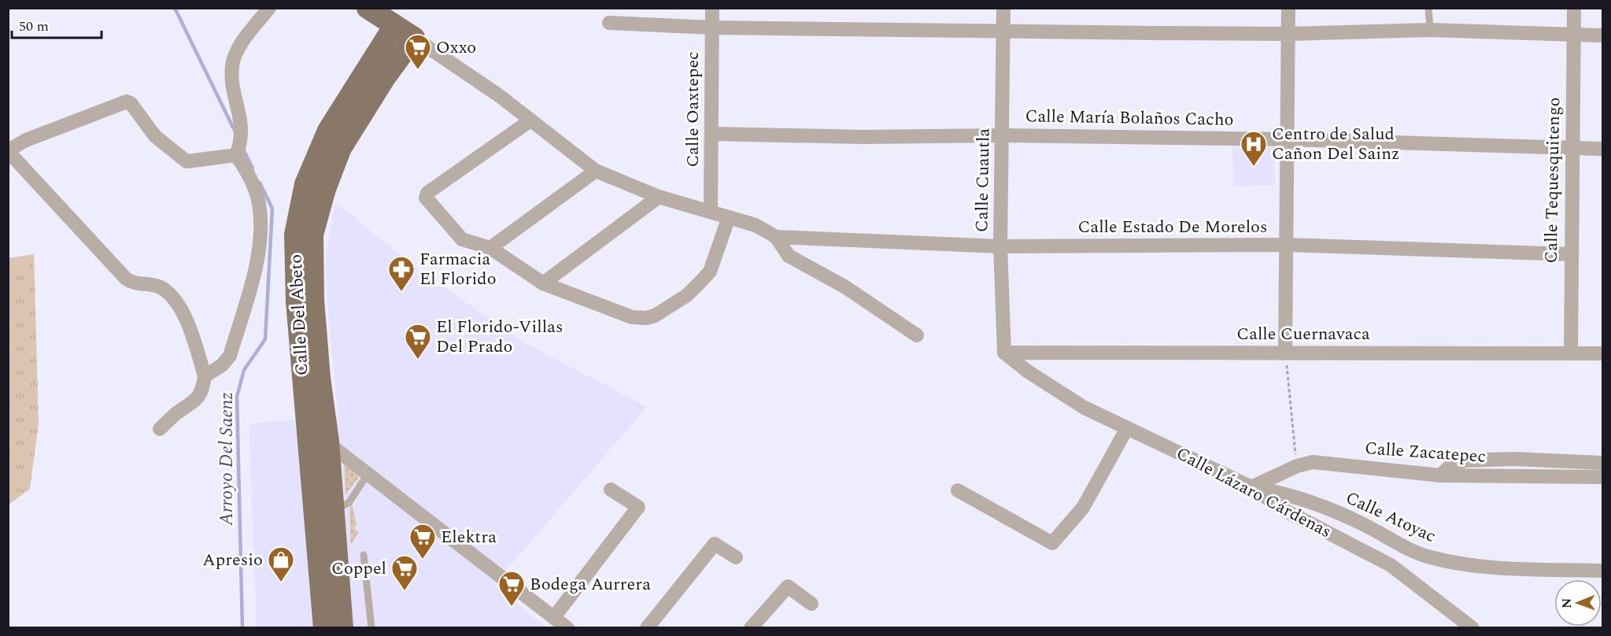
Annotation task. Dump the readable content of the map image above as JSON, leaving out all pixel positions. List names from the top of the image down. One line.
{"streets":{"main road":["Calle Del Abeto"],"street":["Calle Oaxtepec","Calle María Bolaños Cacho","Calle Cuautla","Calle Tequesquitengo","Calle Estado De Morelos","Calle Cuernavaca","Calle Zacatepec","Calle Lázaro Cárdenas","Calle Atoyac"]},"crossings":[["Calle Oaxtepec","Calle María Bolaños Cacho"],["Calle María Bolaños Cacho","Calle Cuautla"],["Calle María Bolaños Cacho","Calle Tequesquitengo"],["Calle Cuautla","Calle Estado De Morelos"],["Calle Cuautla","Calle Cuernavaca"],["Calle Cuautla","Calle Lázaro Cárdenas"],["Calle Tequesquitengo","Calle Estado De Morelos"],["Calle Tequesquitengo","Calle Cuernavaca"],["Calle Cuernavaca","Calle Lázaro Cárdenas"],["Calle Zacatepec","Calle Lázaro Cárdenas"],["Calle Zacatepec","Calle Atoyac"],["Calle Lázaro Cárdenas","Calle Atoyac"]],"water":["Arroyo Del Saenz"],"places":{"supermarket":["Oxxo","El Florido-Villas Del Prado","Elektra","Coppel","Bodega Aurrera"],"hospital":["Centro de Salud Cañon Del Sainz"],"pharmacy":["Farmacia El Florido"],"shop":["Apresio"]},"scale_bar":"50 m","north":"left"}
